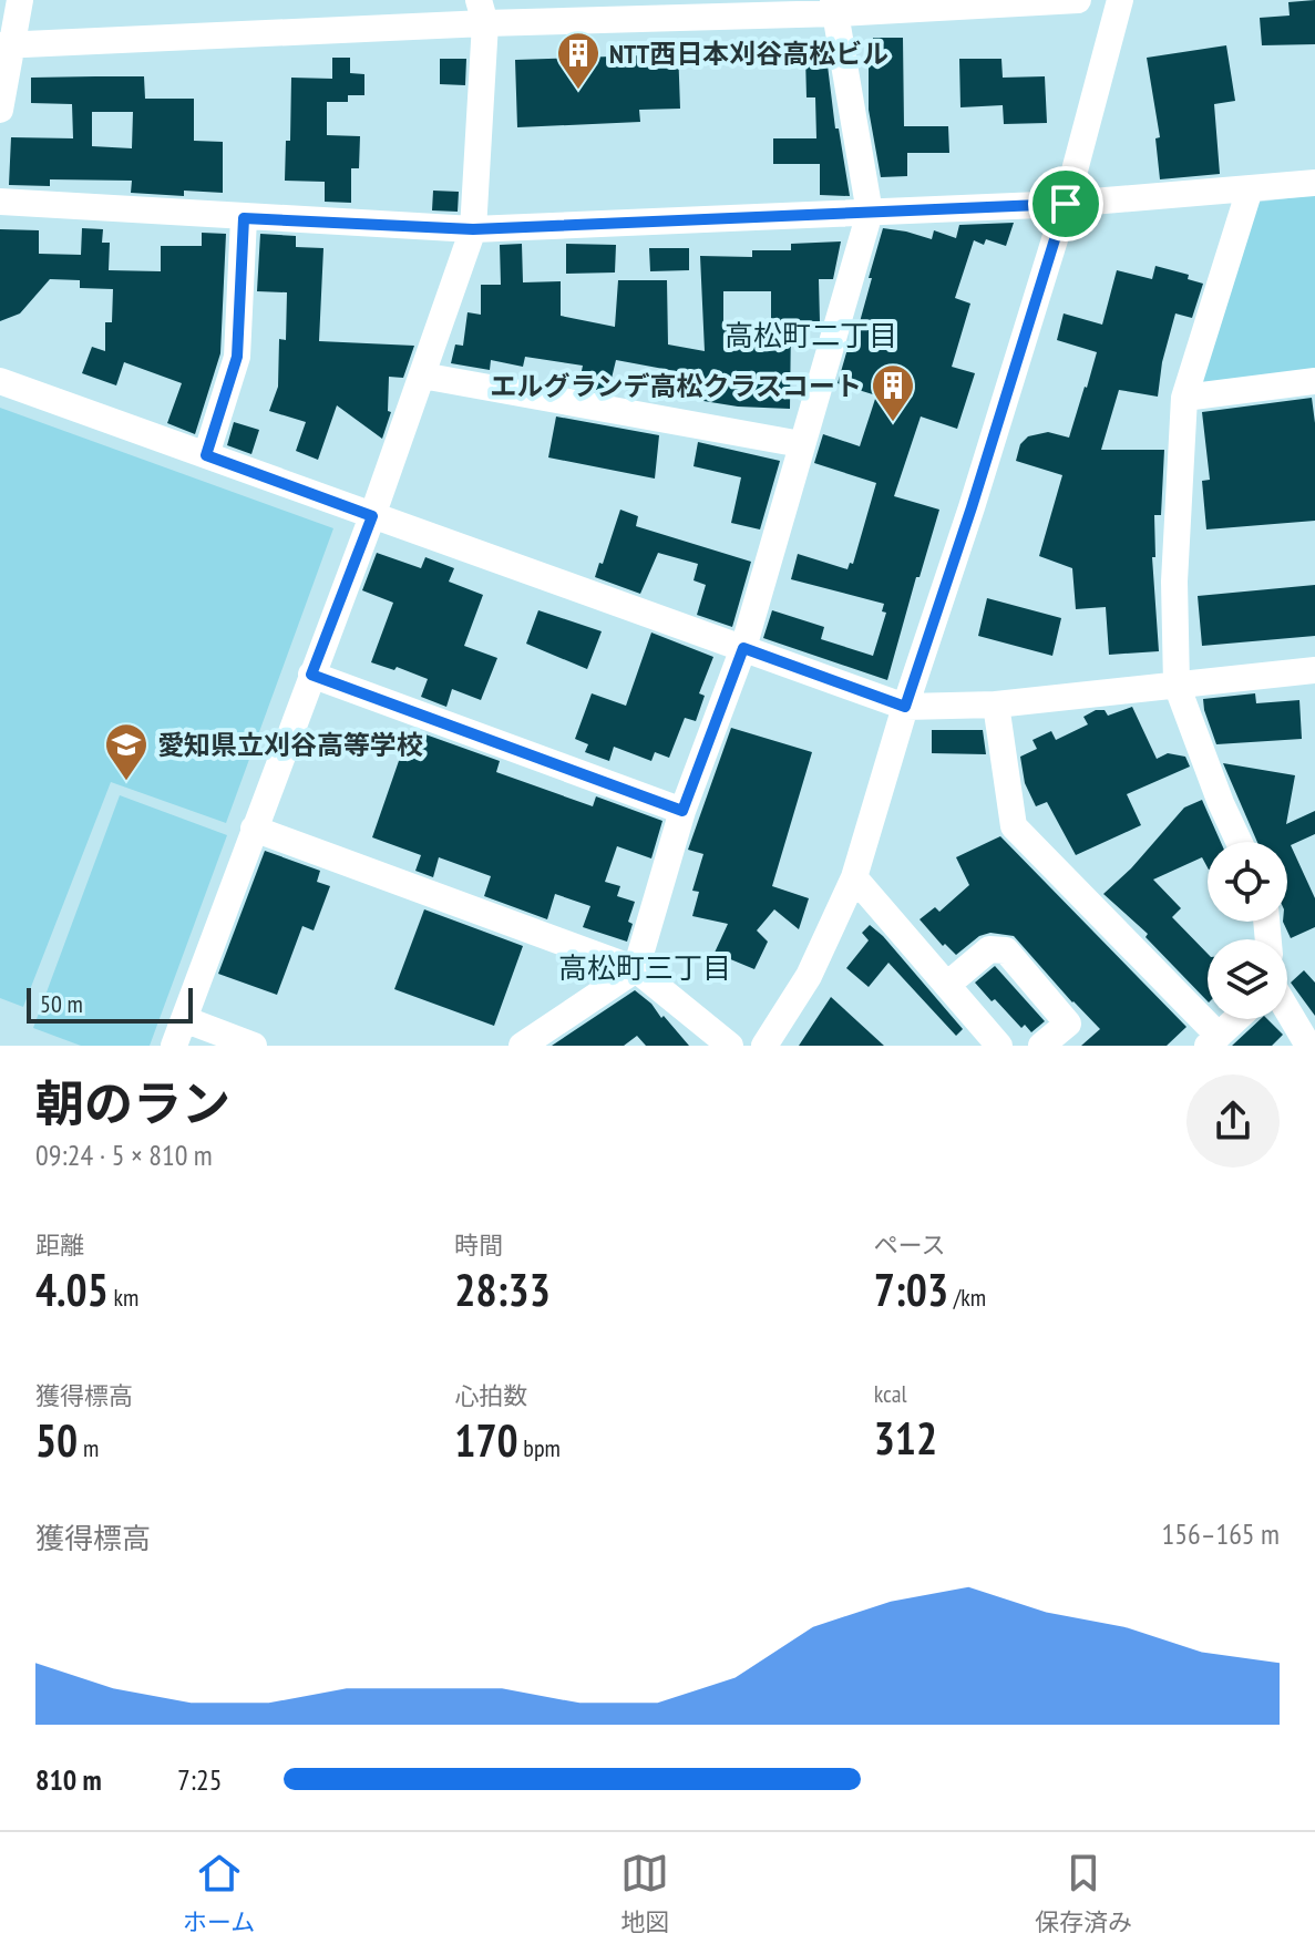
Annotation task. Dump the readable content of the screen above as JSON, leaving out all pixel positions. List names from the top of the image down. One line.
{"districts":["高松町二丁目","高松町三丁目"],"places":{"building":["NTT西日本刈谷高松ビル","エルグランデ高松クラスコート"],"school or university":["愛知県立刈谷高等学校"]},"scale_bar":"50 m","page":{"scale":"50 m","heading":["朝のラン","09:24 · 5 × 810 m"],"stats":[["距離","4.05 km"],["時間","28:33"],["ペース","7:03 /km"],["獲得標高","50 m"],["心拍数","170 bpm"],["kcal","312"]],"chart":["獲得標高","156–165 m"],"list":[{"name":"810 m","note":"7:25"}],"tabs":["ホーム","地図","保存済み"]}}
